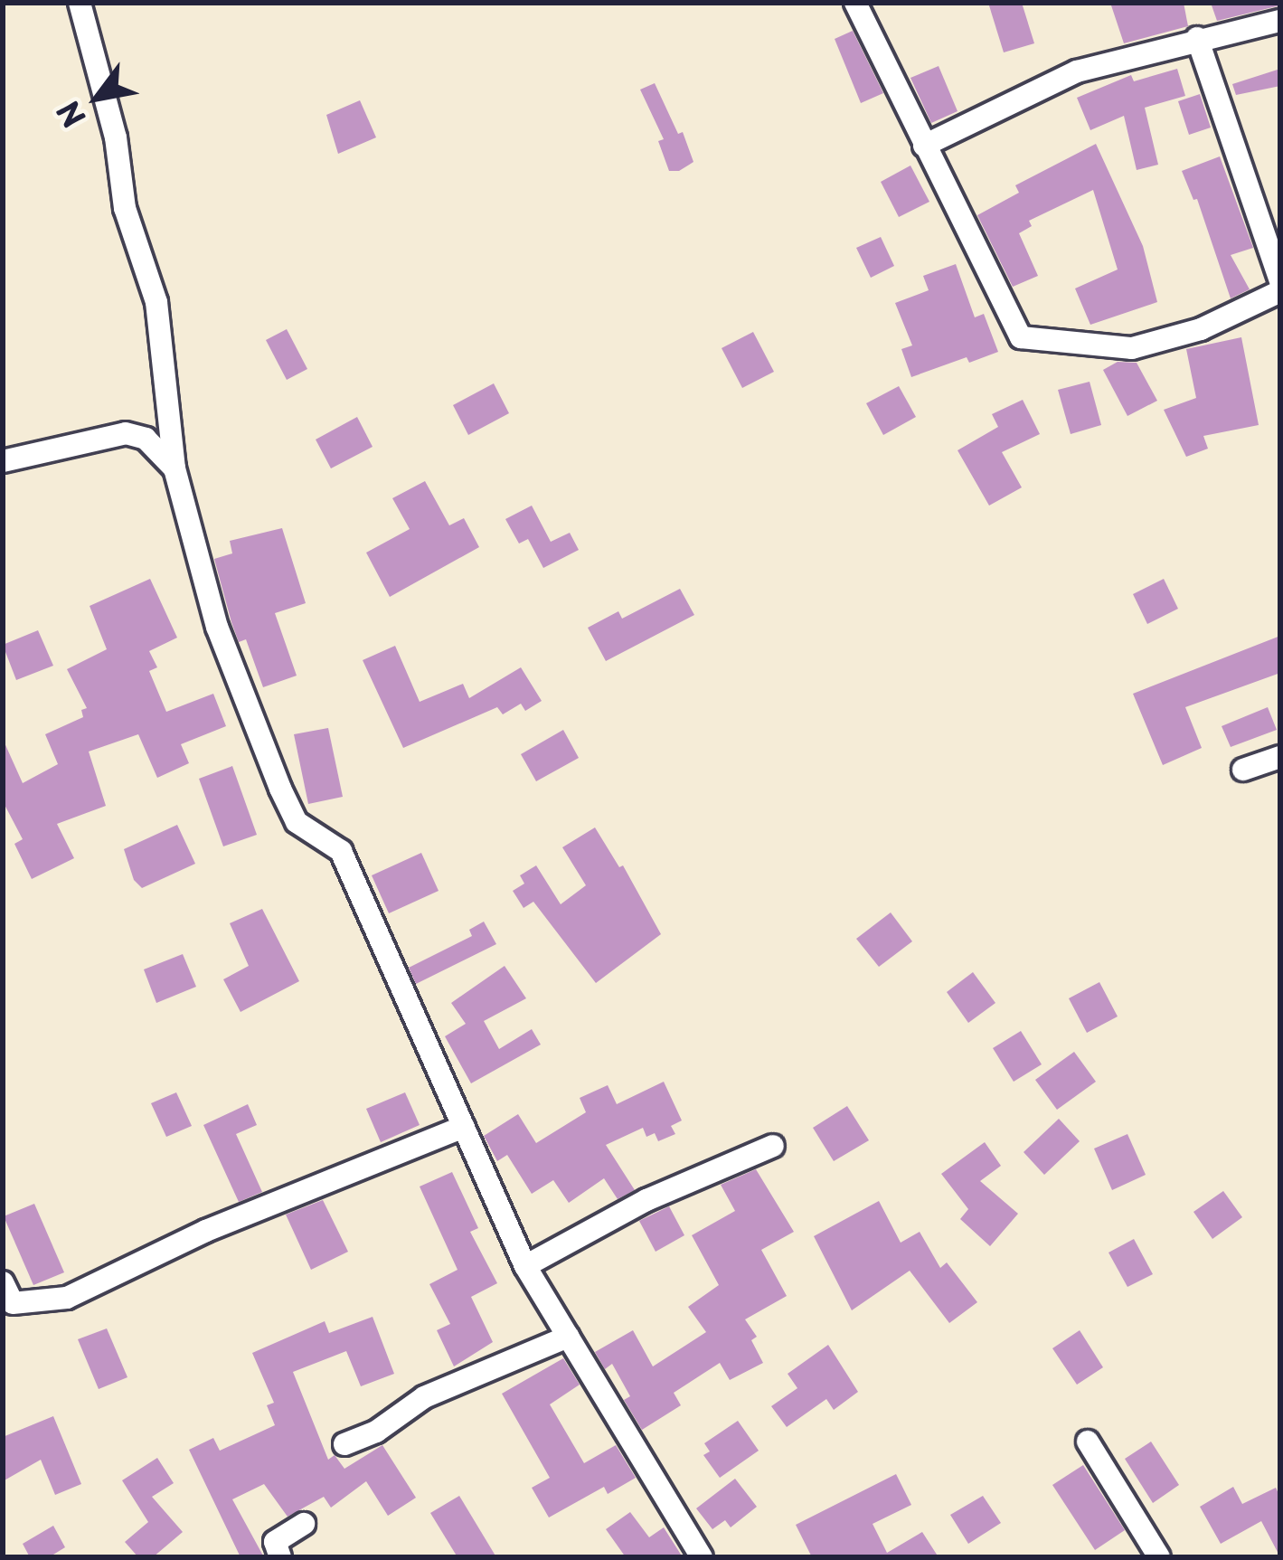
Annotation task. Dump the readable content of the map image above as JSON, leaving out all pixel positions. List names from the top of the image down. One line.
{"north":"bottom left"}
